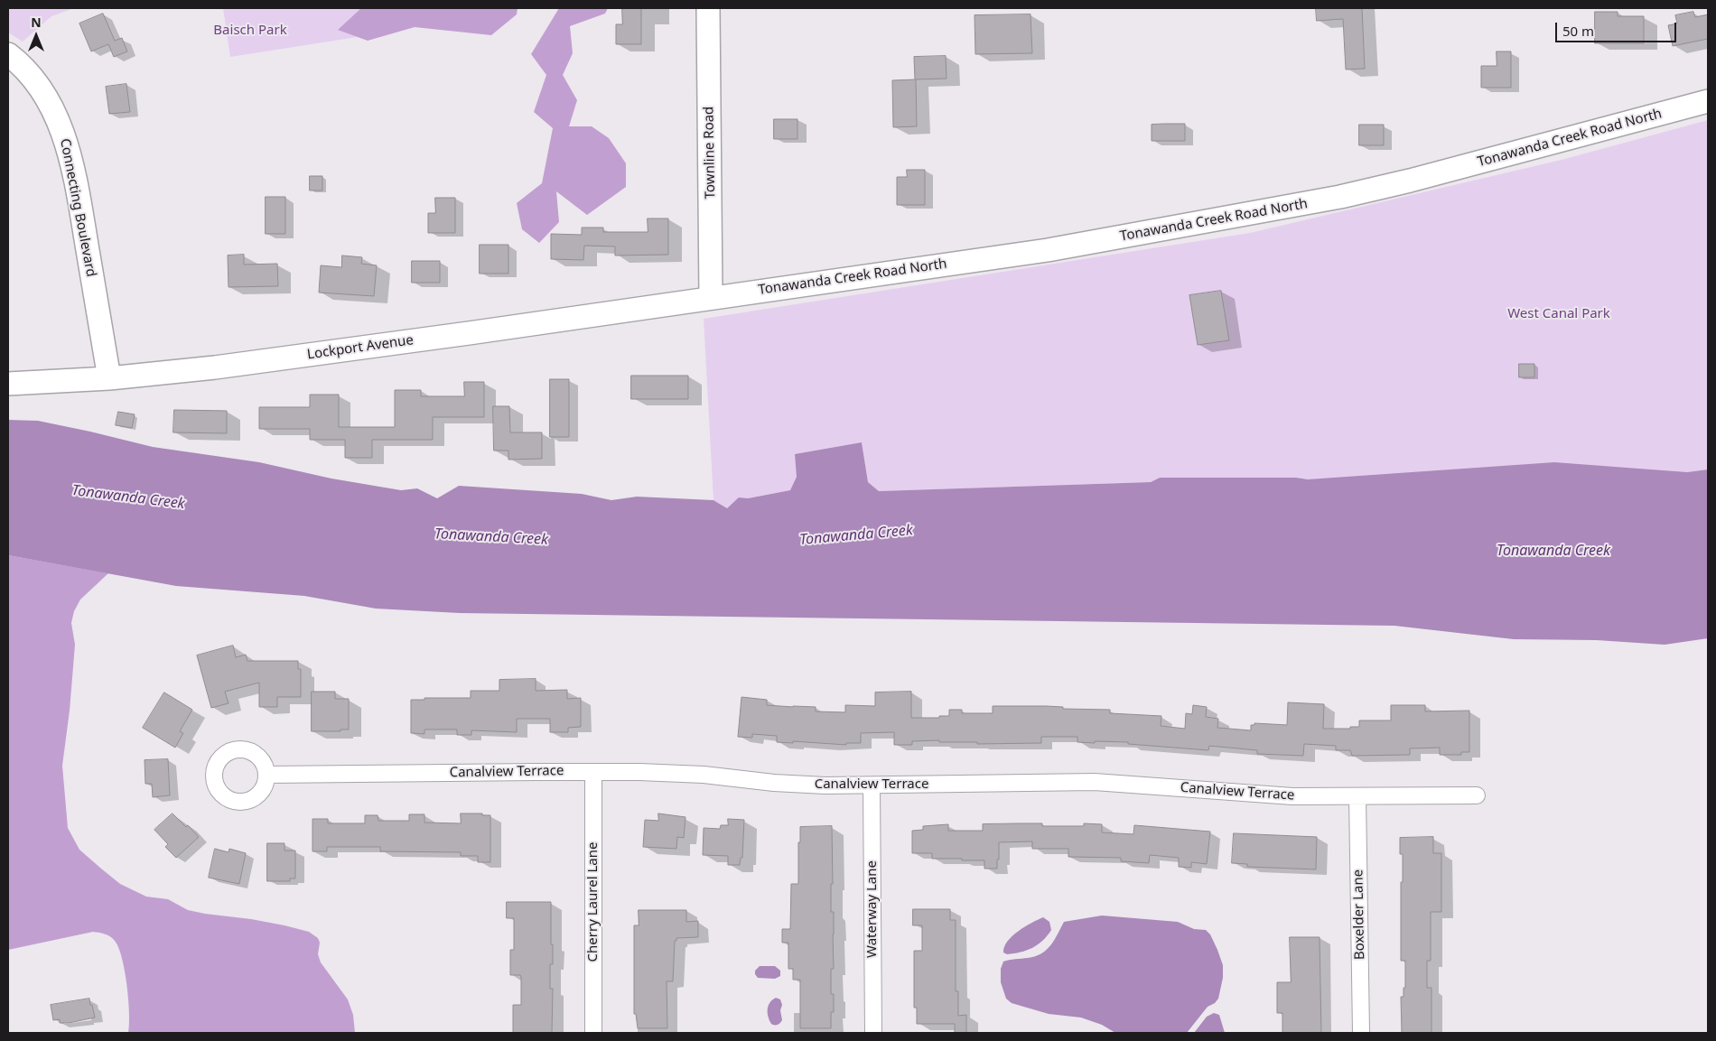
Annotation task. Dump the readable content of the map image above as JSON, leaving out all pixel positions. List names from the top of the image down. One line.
{"streets":{"street":["Tonawanda Creek Road North","Townline Road","Connecting Boulevard","Lockport Avenue","Canalview Terrace","Cherry Laurel Lane","Waterway Lane","Boxelder Lane"]},"crossings":[["Tonawanda Creek Road North","Townline Road"],["Tonawanda Creek Road North","Lockport Avenue"],["Townline Road","Lockport Avenue"],["Connecting Boulevard","Lockport Avenue"],["Canalview Terrace","Cherry Laurel Lane"],["Canalview Terrace","Waterway Lane"],["Canalview Terrace","Boxelder Lane"]],"water":["Tonawanda Creek"],"parks":["Baisch Park","West Canal Park"],"scale_bar":"50 m","north":"top"}
